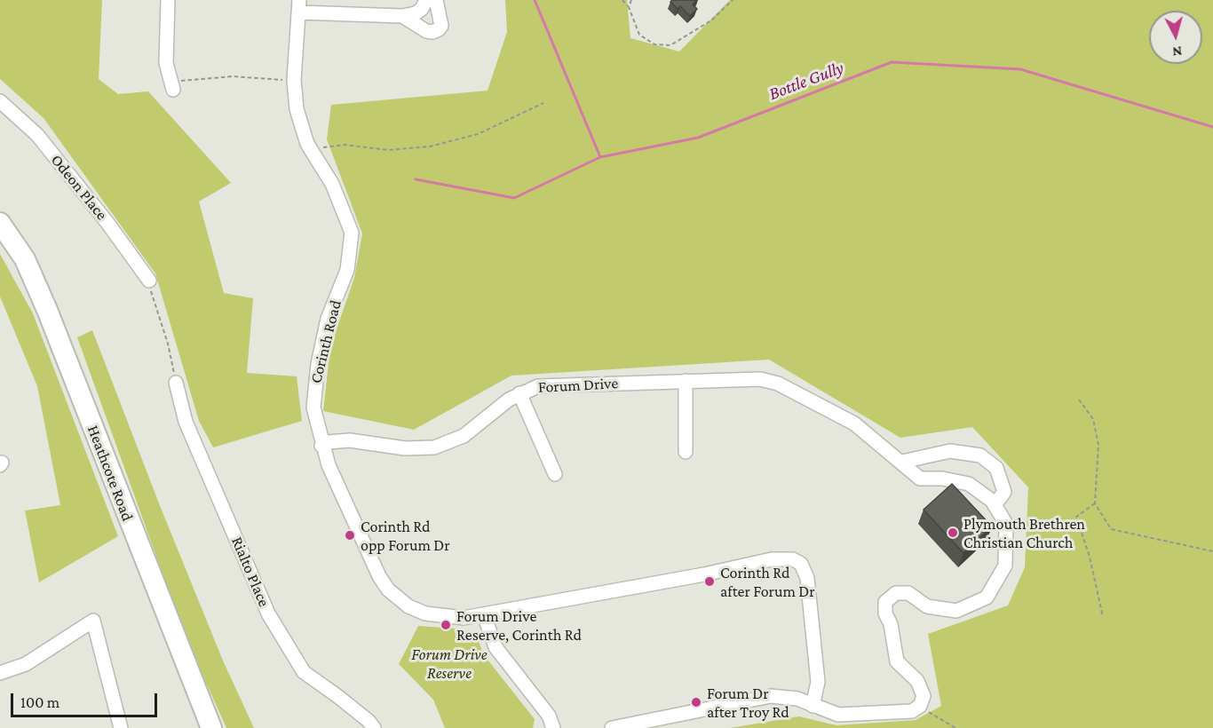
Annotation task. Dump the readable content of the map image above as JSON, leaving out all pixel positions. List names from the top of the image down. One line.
{"streets":{"highway":["Heathcote Road"],"street":["Odeon Place","Corinth Road","Forum Drive","Rialto Place"]},"crossings":[["Corinth Road","Forum Drive"]],"water":["Bottle Gully"],"parks":["Forum Drive Reserve"],"places":["Plymouth Brethren Christian Church","Corinth Rd opp Forum Dr","Corinth Rd after Forum Dr","Forum Drive Reserve, Corinth Rd","Forum Dr after Troy Rd"],"scale_bar":"100 m","north":"bottom"}
